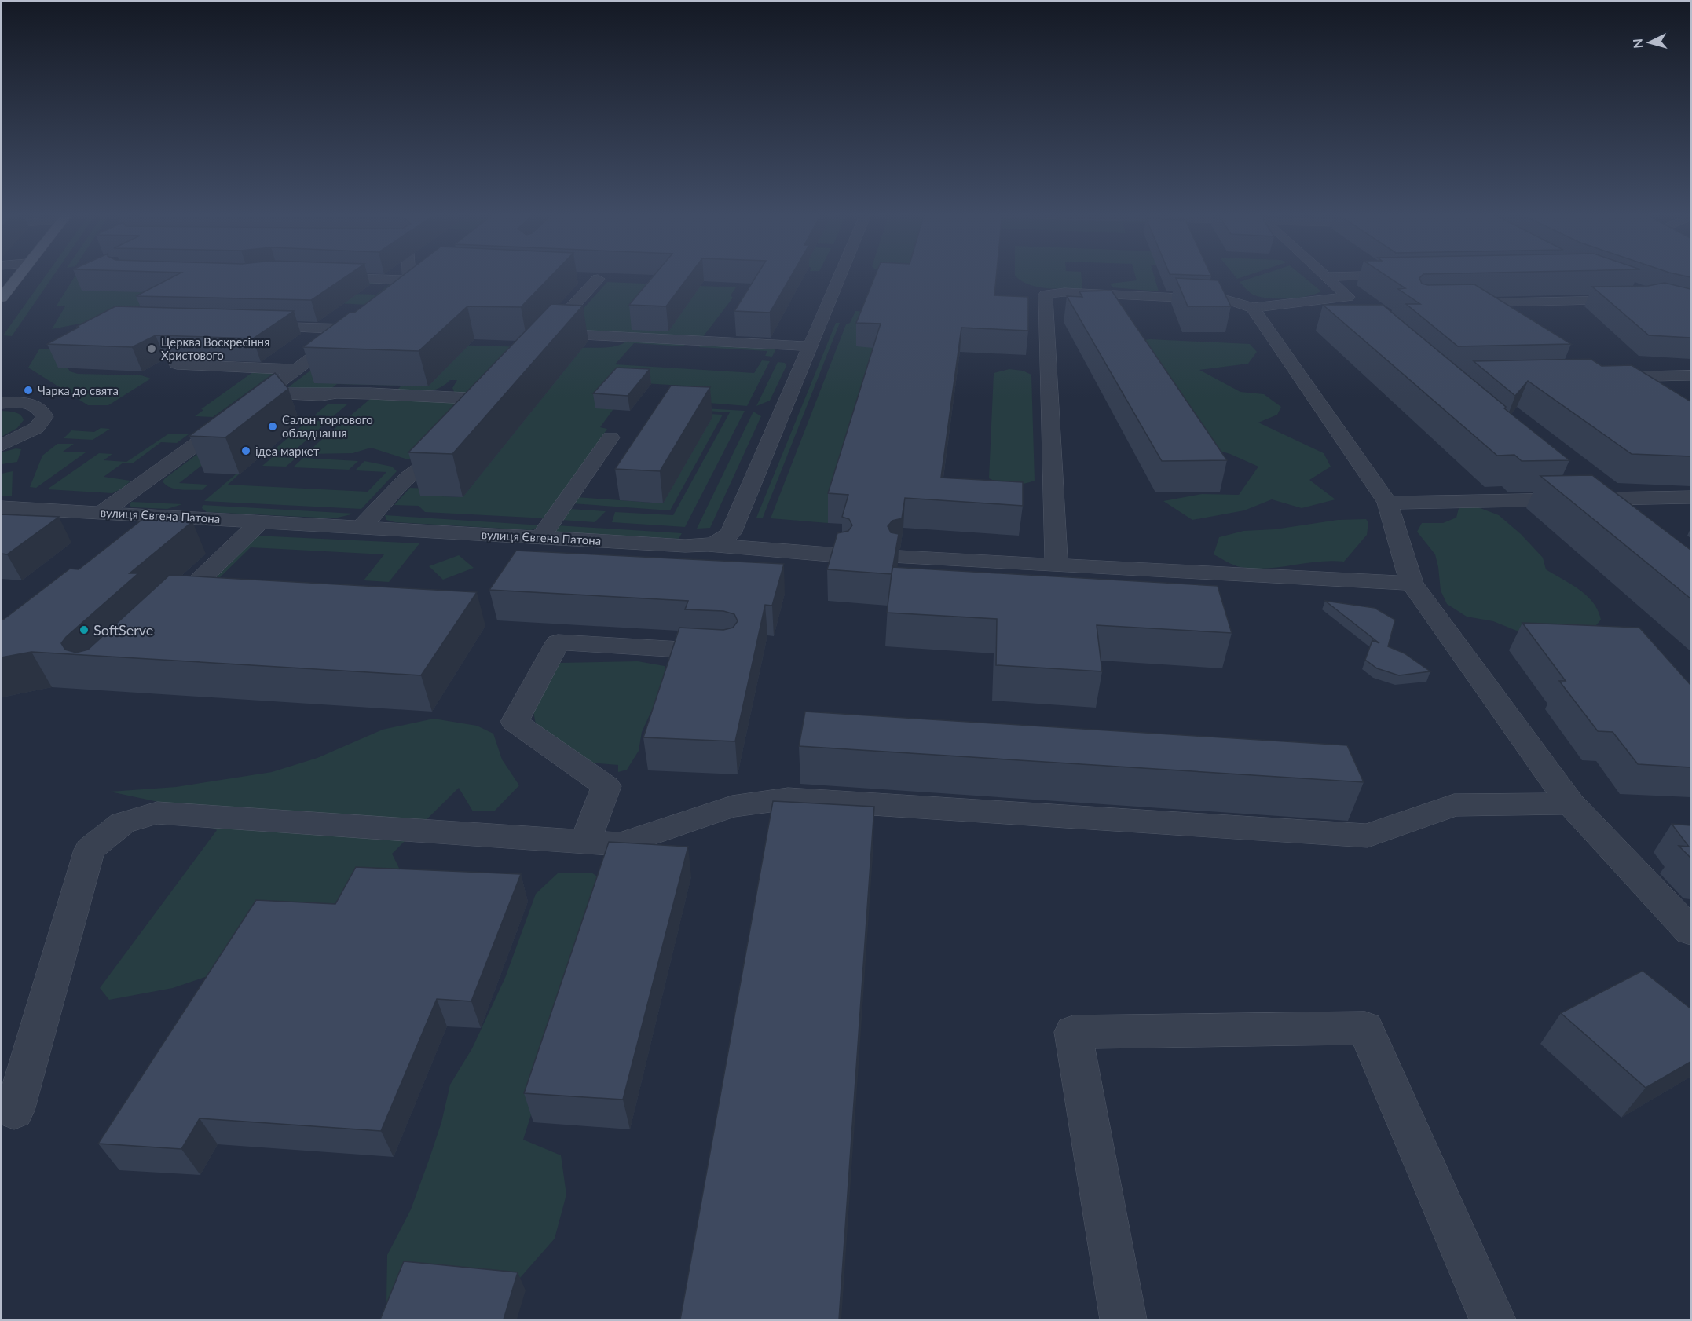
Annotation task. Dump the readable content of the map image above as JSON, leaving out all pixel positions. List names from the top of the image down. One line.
{"streets":{"street":["вулиця Євгена Патона"]},"places":["Церква Воскресіння Христового","Чарка до свята","Салон торгового обладнання","ідеа маркет","SoftServe"],"north":"left"}
